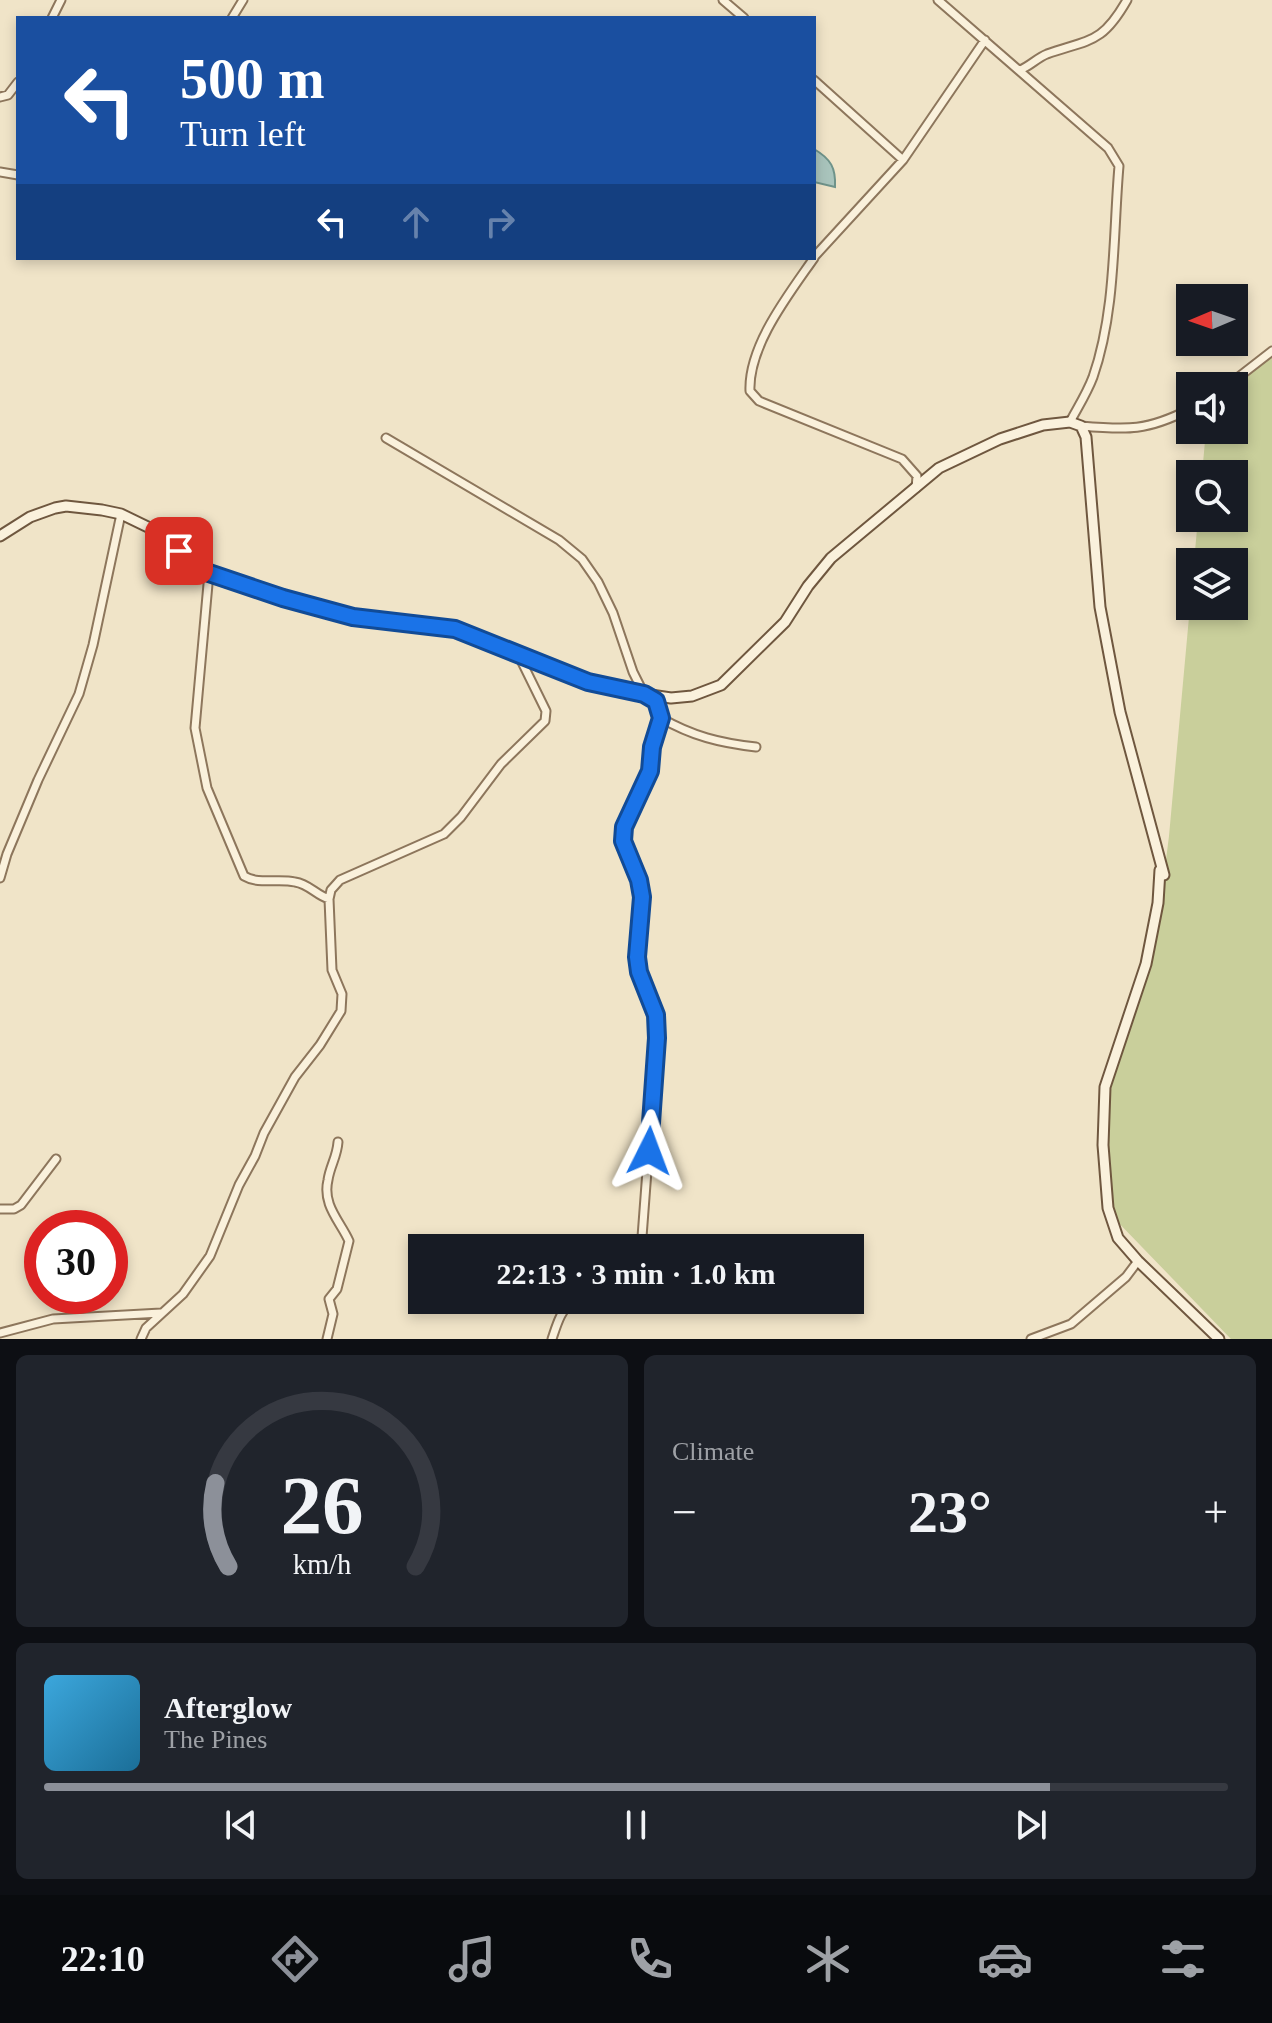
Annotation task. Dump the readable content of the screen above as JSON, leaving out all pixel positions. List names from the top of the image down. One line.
{"north":"left","page":{"turn":["500 m","Turn left"],"limit":"30","trip":"22:13 · 3 min · 1.0 km","tile":"Climate","heat":["−","23°","+"],"song":["Afterglow","The Pines"],"tabs":"22:10","gauge":["26","km/h"]}}
